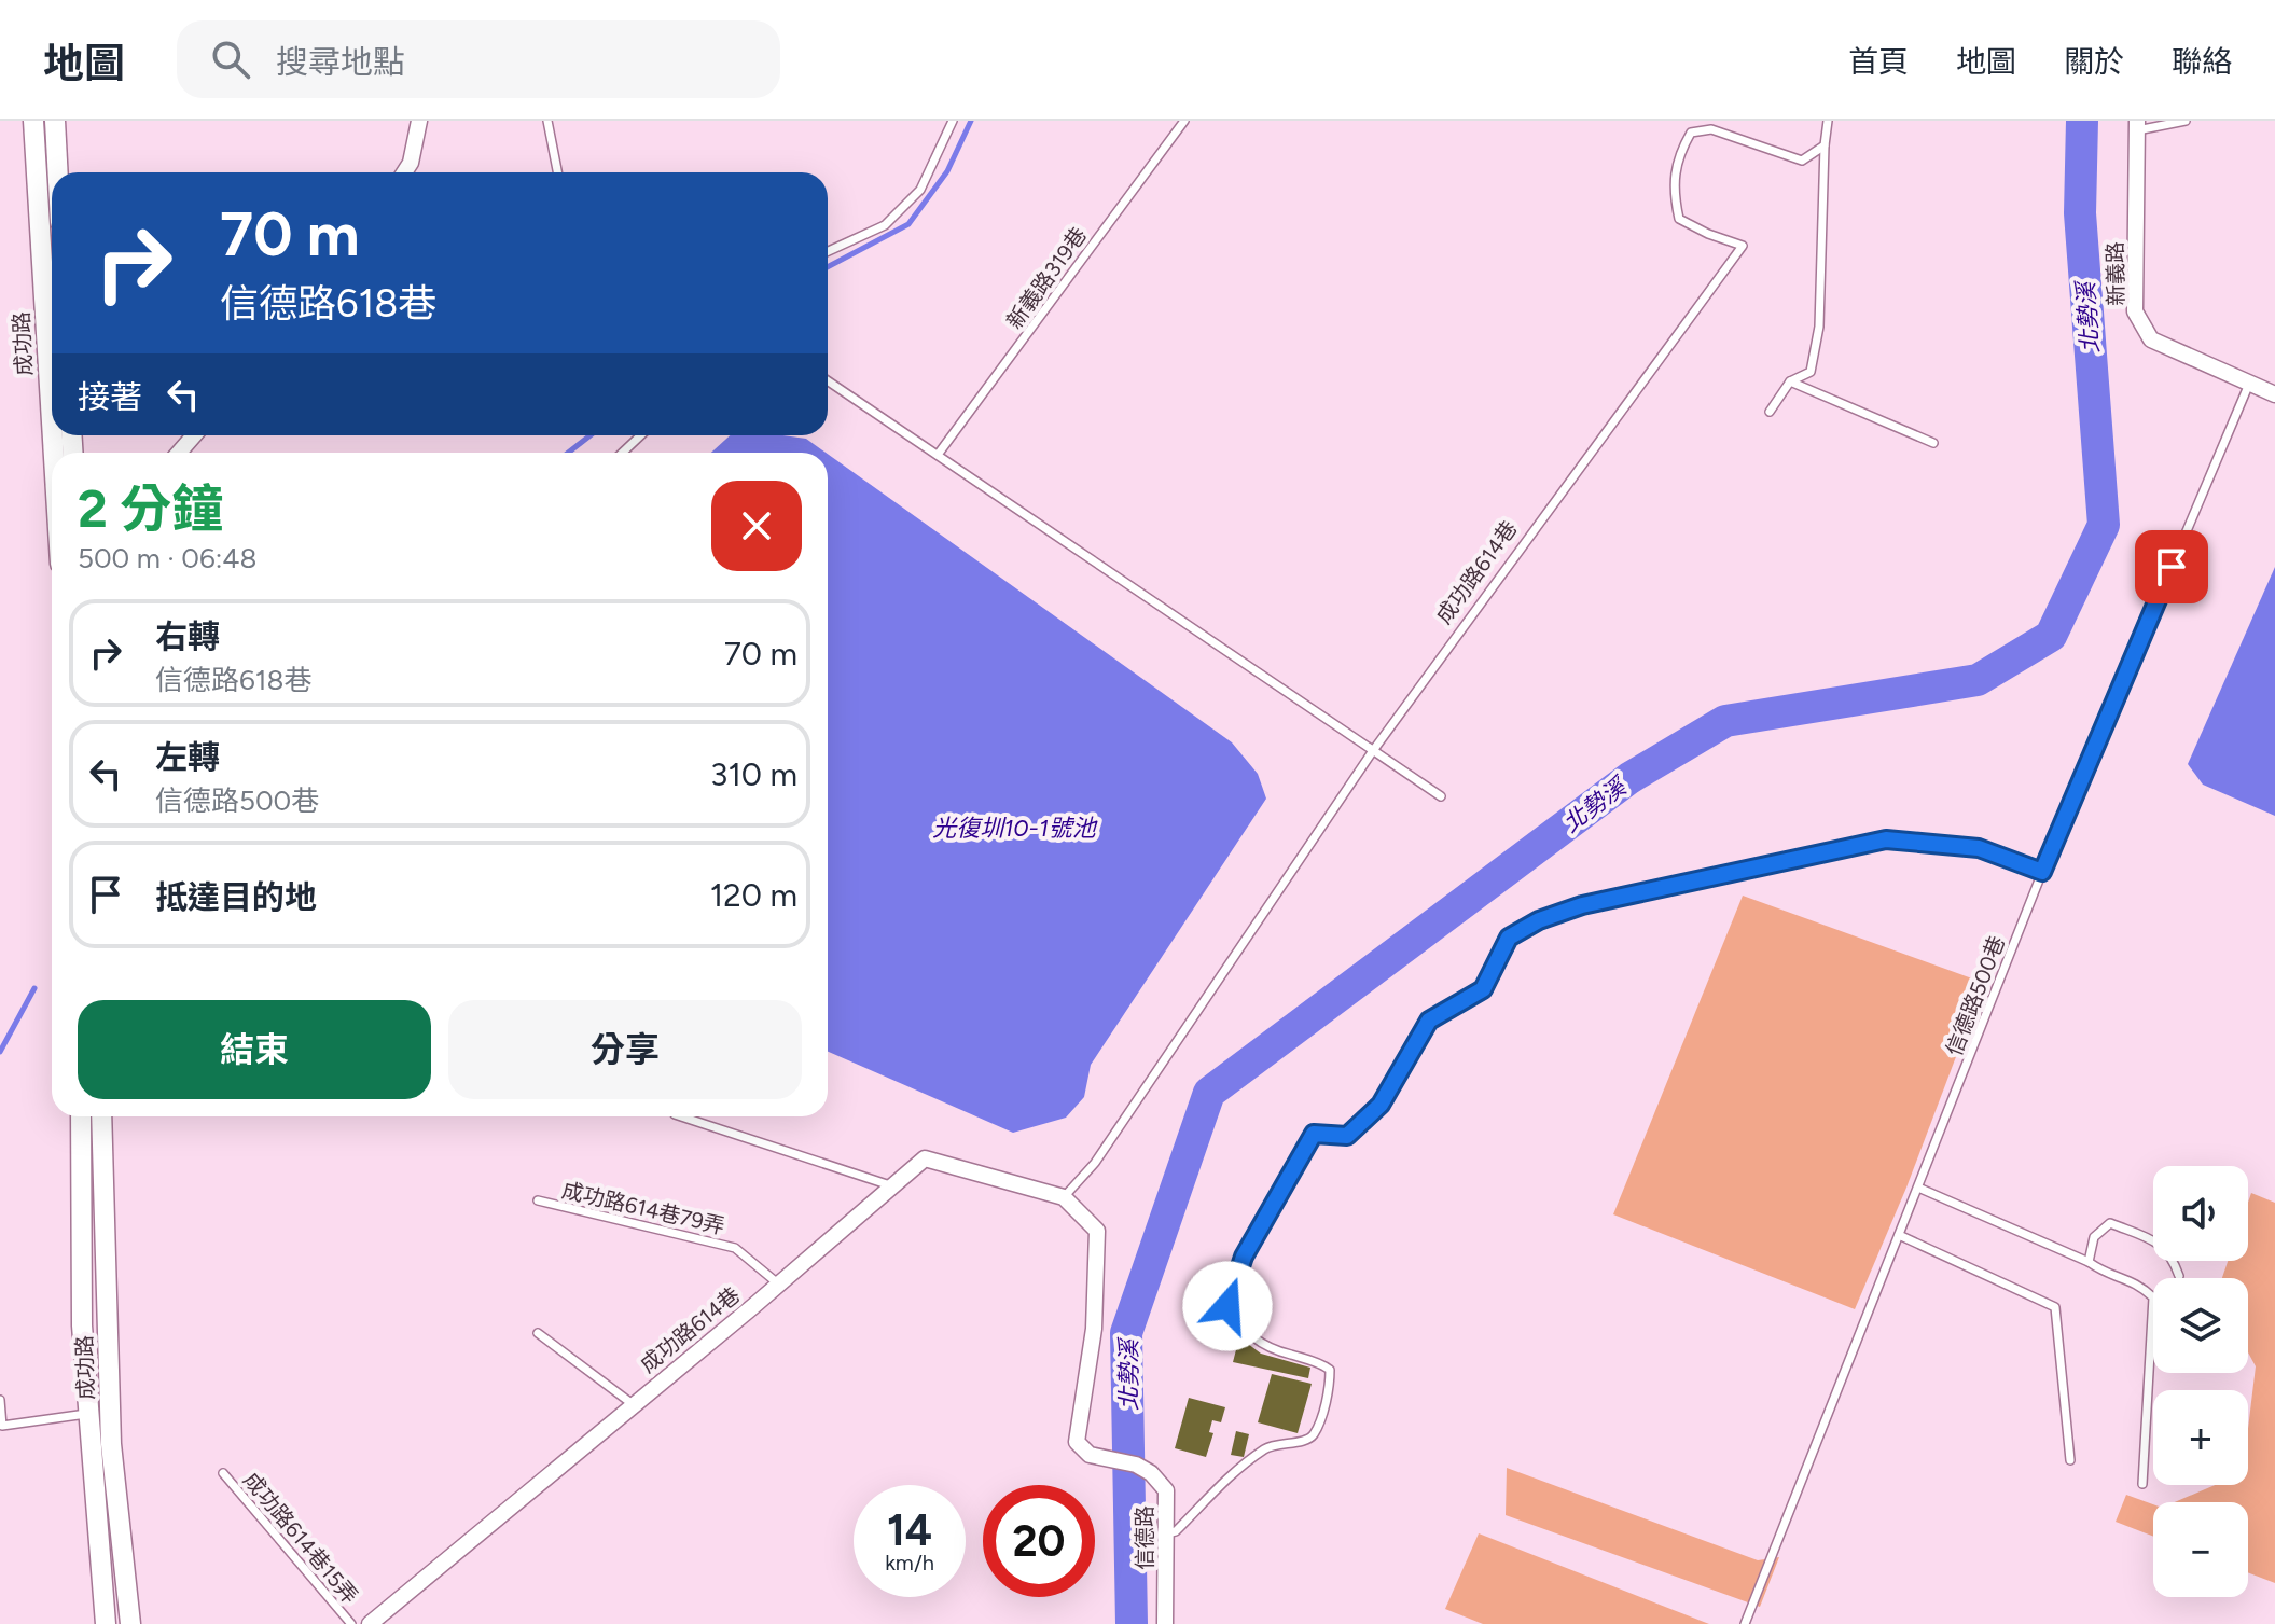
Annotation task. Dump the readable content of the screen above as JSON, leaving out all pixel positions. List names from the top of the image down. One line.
{"streets":{"street":["新義路","成功路","成功路614巷","信德路"],"lane":["新義路319巷","信德路500巷","成功路614巷79弄","成功路614巷15弄"]},"crossings":[["新義路","信德路500巷"],["成功路614巷","成功路614巷79弄"],["成功路614巷","信德路"]],"water":["北勢溪","光復圳10-1號池"],"page":{"header":"地圖","search":"搜尋地點","nav":["首頁","地圖","關於","聯絡"],"turn":["70 m","信德路618巷"],"then":"接著","heading":["2 分鐘","500 m · 06:48"],"list":[{"name":"右轉","note":"信德路618巷","value":"70 m"},{"name":"左轉","note":"信德路500巷","value":"310 m"},{"name":"抵達目的地","value":"120 m"}],"buttons":["結束","分享"],"map_buttons":["+","−"],"speed":"14 km/h","limit":"20"}}
